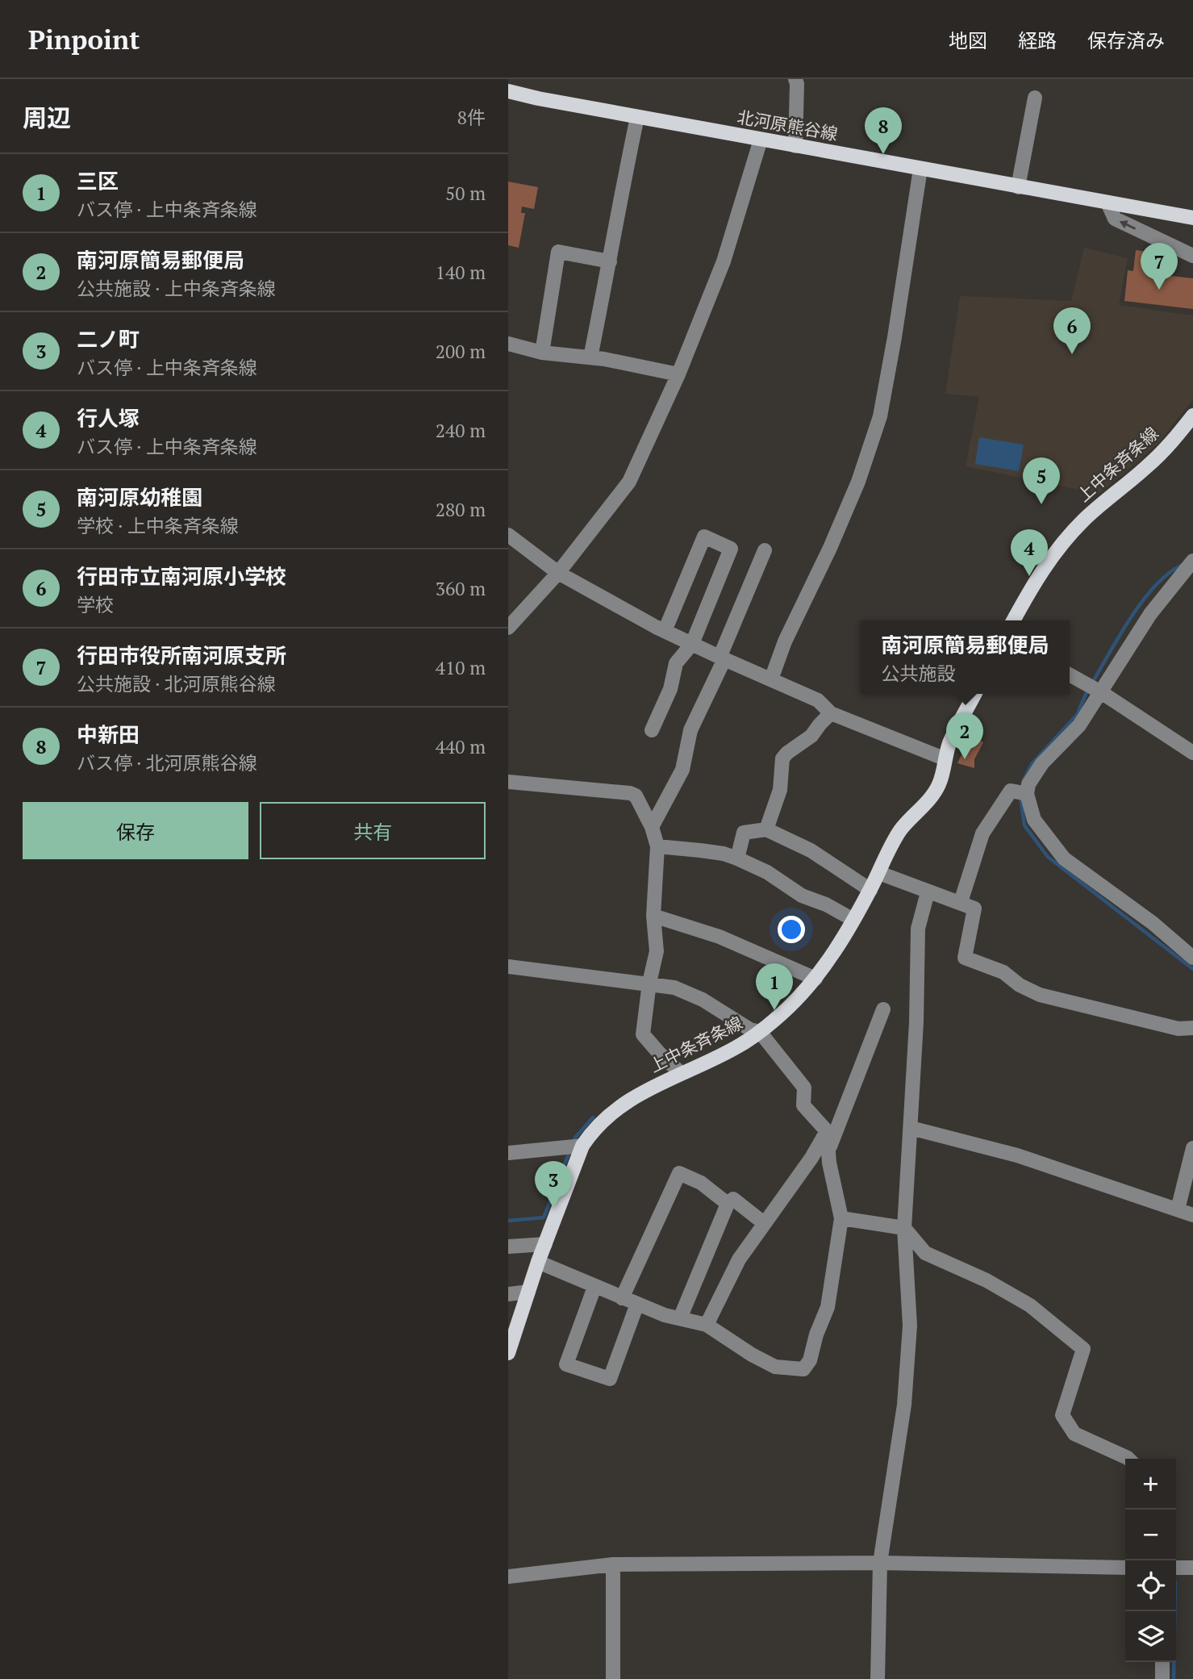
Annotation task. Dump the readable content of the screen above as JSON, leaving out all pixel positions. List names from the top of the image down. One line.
{"streets":{"main road":["北河原熊谷線","上中条斉条線"]},"page":{"header":"Pinpoint","nav":["地図","経路","保存済み"],"heading":["周辺","8件"],"pins":["8","7","6","5","4","2","1","3"],"list":[{"mark":"1","name":"三区","note":"バス停 · 上中条斉条線","value":"50 m"},{"mark":"2","name":"南河原簡易郵便局","note":"公共施設 · 上中条斉条線","value":"140 m"},{"mark":"3","name":"二ノ町","note":"バス停 · 上中条斉条線","value":"200 m"},{"mark":"4","name":"行人塚","note":"バス停 · 上中条斉条線","value":"240 m"},{"mark":"5","name":"南河原幼稚園","note":"学校 · 上中条斉条線","value":"280 m"},{"mark":"6","name":"行田市立南河原小学校","note":"学校","value":"360 m"},{"mark":"7","name":"行田市役所南河原支所","note":"公共施設 · 北河原熊谷線","value":"410 m"},{"mark":"8","name":"中新田","note":"バス停 · 北河原熊谷線","value":"440 m"}],"popup":["南河原簡易郵便局","公共施設"],"buttons":["保存","共有"],"map_buttons":["+","−"]}}
